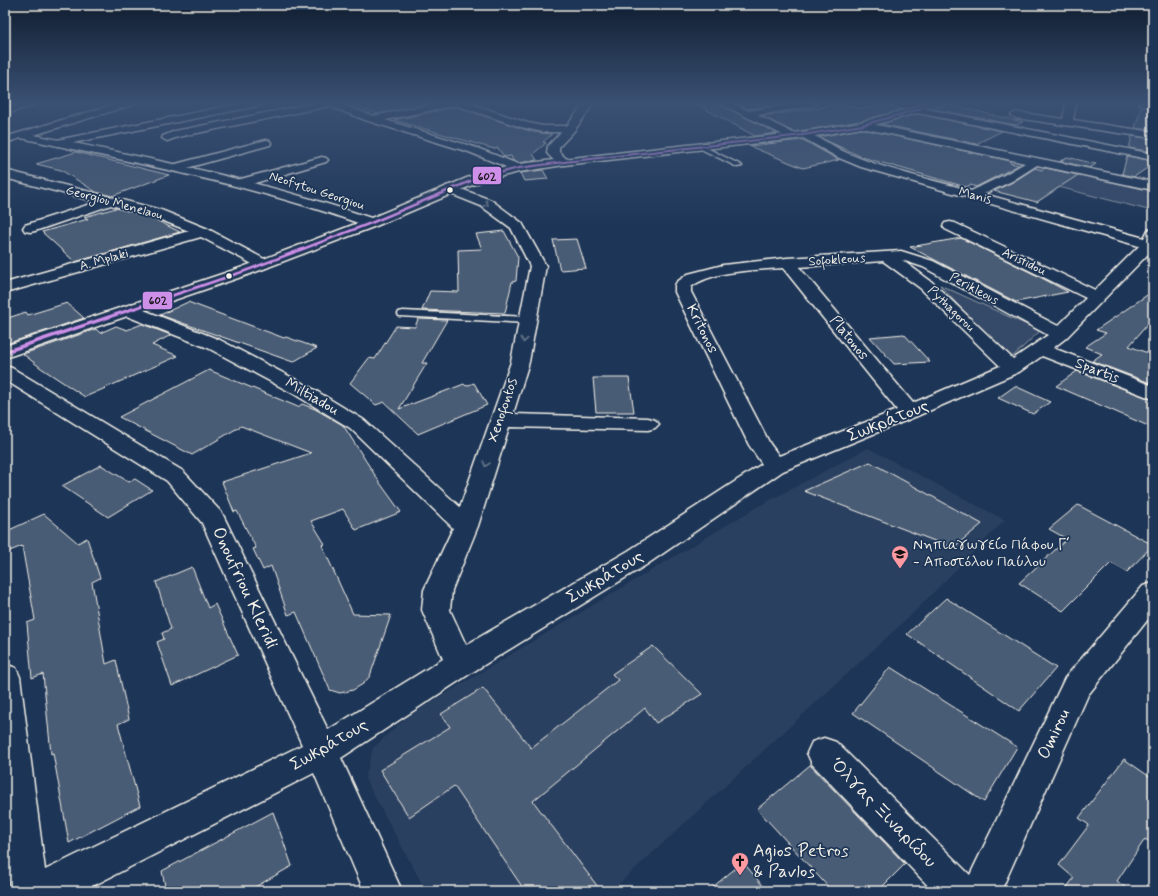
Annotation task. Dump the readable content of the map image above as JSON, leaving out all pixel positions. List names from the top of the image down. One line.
{"streets":{"street":["Neofytou Georgiou","Manis","Georgiou Menelaou","A. Mplaki","Sofokleous","Aristidou","Perikleous","Pythagorou","Kritonos","Platonos","Spartis","Miltiadou","Xenofontos","Σωκράτους","Onoufriou Kleridi","Omirou","Όλγας Ξιναρίδου"]},"crossings":[["Manis","Σωκράτους"],["Georgiou Menelaou","A. Mplaki"],["Sofokleous","Perikleous"],["Sofokleous","Pythagorou"],["Sofokleous","Kritonos"],["Sofokleous","Platonos"],["Aristidou","Σωκράτους"],["Perikleous","Pythagorou"],["Perikleous","Σωκράτους"],["Pythagorou","Σωκράτους"],["Kritonos","Platonos"],["Kritonos","Σωκράτους"],["Platonos","Σωκράτους"],["Spartis","Σωκράτους"],["Miltiadou","Xenofontos"],["Xenofontos","Σωκράτους"],["Σωκράτους","Onoufriou Kleridi"]],"one_way":["Xenofontos"],"places":{"school or university":["Νηπιαγωγείο Πάφου Γ΄ - Αποστόλου Παύλου"],"church":["Agios Petros & Pavlos"]},"lines":["transit line 602"]}
